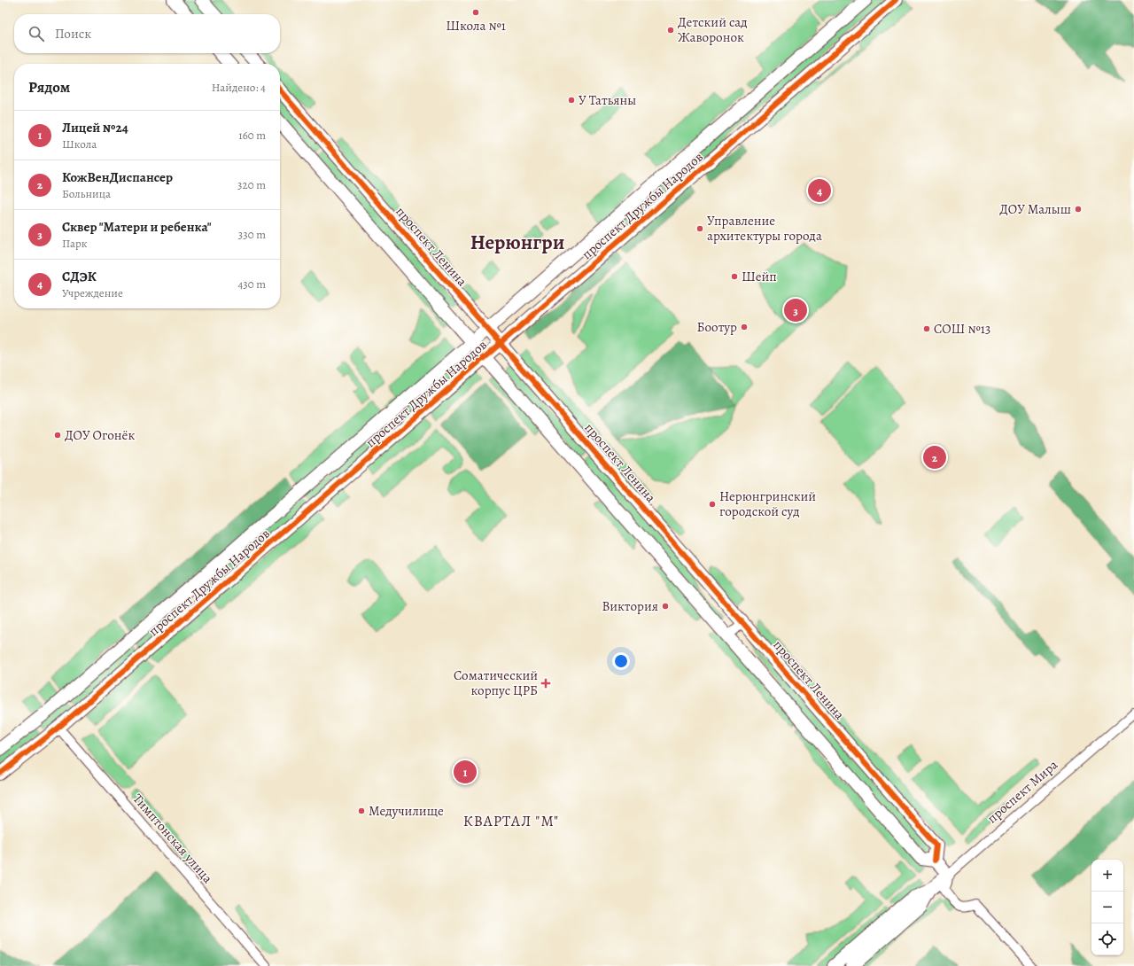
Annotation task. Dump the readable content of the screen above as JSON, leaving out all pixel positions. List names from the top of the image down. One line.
{"streets":{"street":["проспект Дружбы Народов","проспект Ленина","проспект Мира","Тимптонская улица"]},"crossings":[["проспект Дружбы Народов","проспект Ленина"],["проспект Дружбы Народов","Тимптонская улица"]],"districts":["Нерюнгри","КВАРТАЛ \"М\""],"places":{"other":["Школа №1","Детский сад Жаворонок","У Татьяны","ДОУ Малыш","Управление архитектуры города","Шейп","Боотур","СОШ №13","ДОУ Огонёк","Нерюнгринский городской суд","Виктория","Медучилище"],"health":["Соматический корпус ЦРБ"]},"page":{"search":"Поиск","heading":["Рядом","Найдено: 4"],"list":[{"mark":"1","name":"Лицей №24","note":"Школа","value":"160 m"},{"mark":"2","name":"КожВенДиспансер","note":"Больница","value":"320 m"},{"mark":"3","name":"Сквер \"Матери и ребенка\"","note":"Парк","value":"330 m"},{"mark":"4","name":"СДЭК","note":"Учреждение","value":"430 m"}],"pins":["4","3","2","1"],"map_buttons":["+","−"]}}
